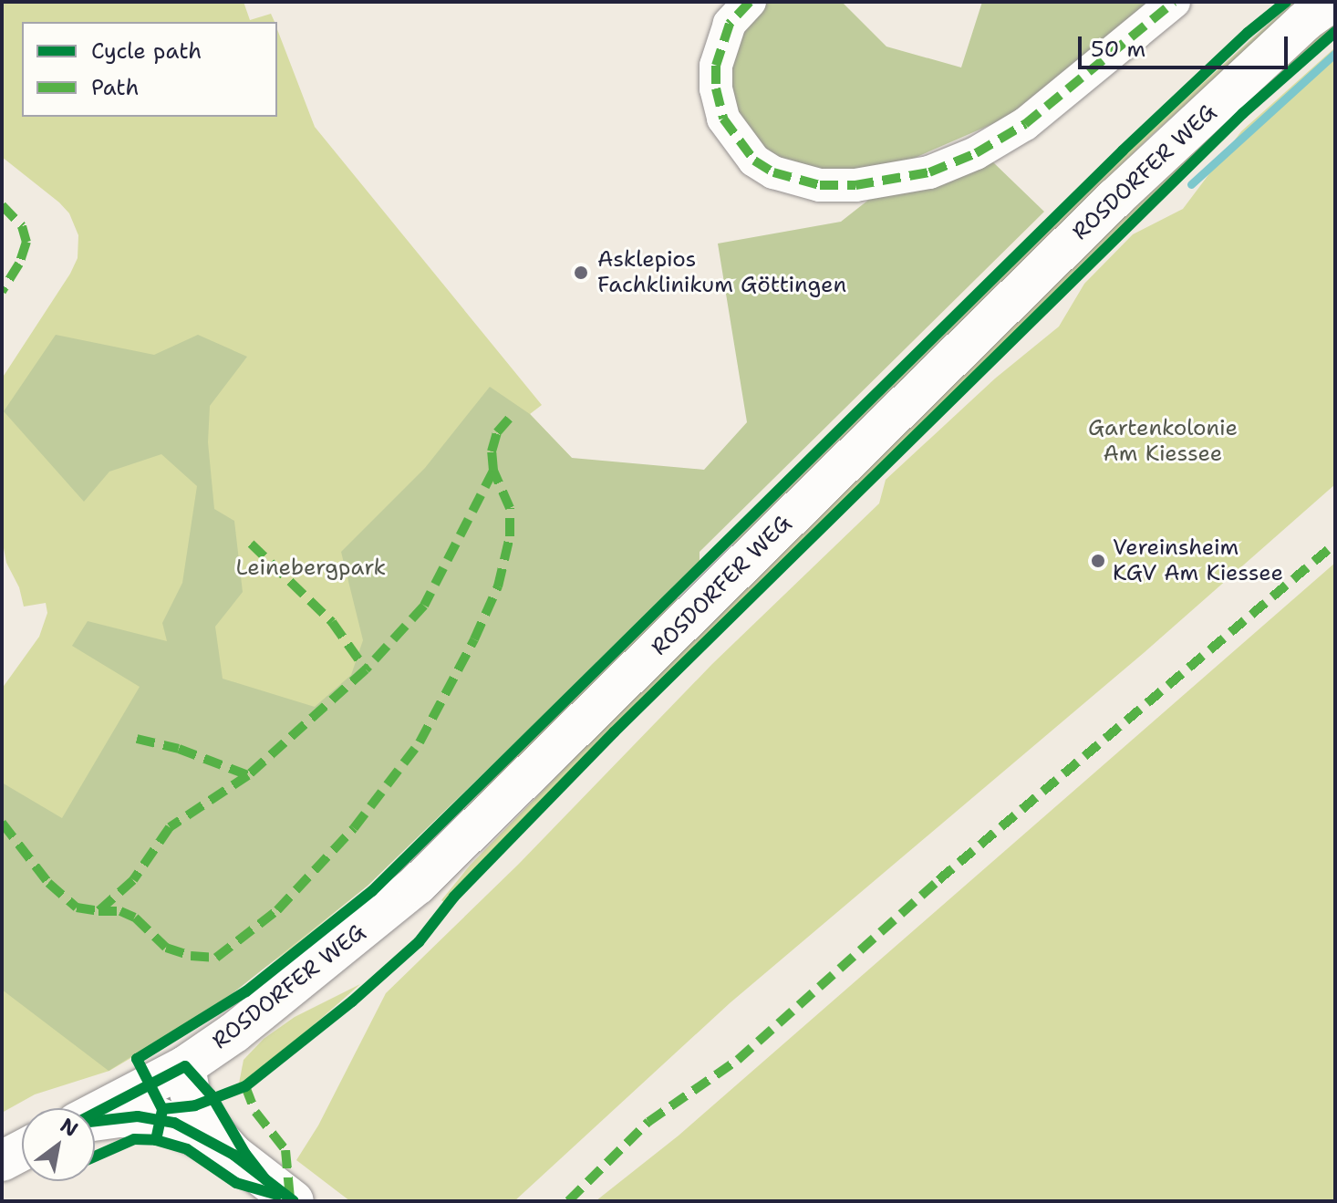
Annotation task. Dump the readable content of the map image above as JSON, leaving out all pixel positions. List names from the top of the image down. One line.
{"streets":{"main road":["ROSDORFER WEG"]},"parks":["Gartenkolonie Am Kiessee","Leinebergpark"],"places":["Asklepios Fachklinikum Göttingen","Vereinsheim KGV Am Kiessee"],"legend":["Cycle path","Path"],"scale_bar":"50 m","north":"top right"}
